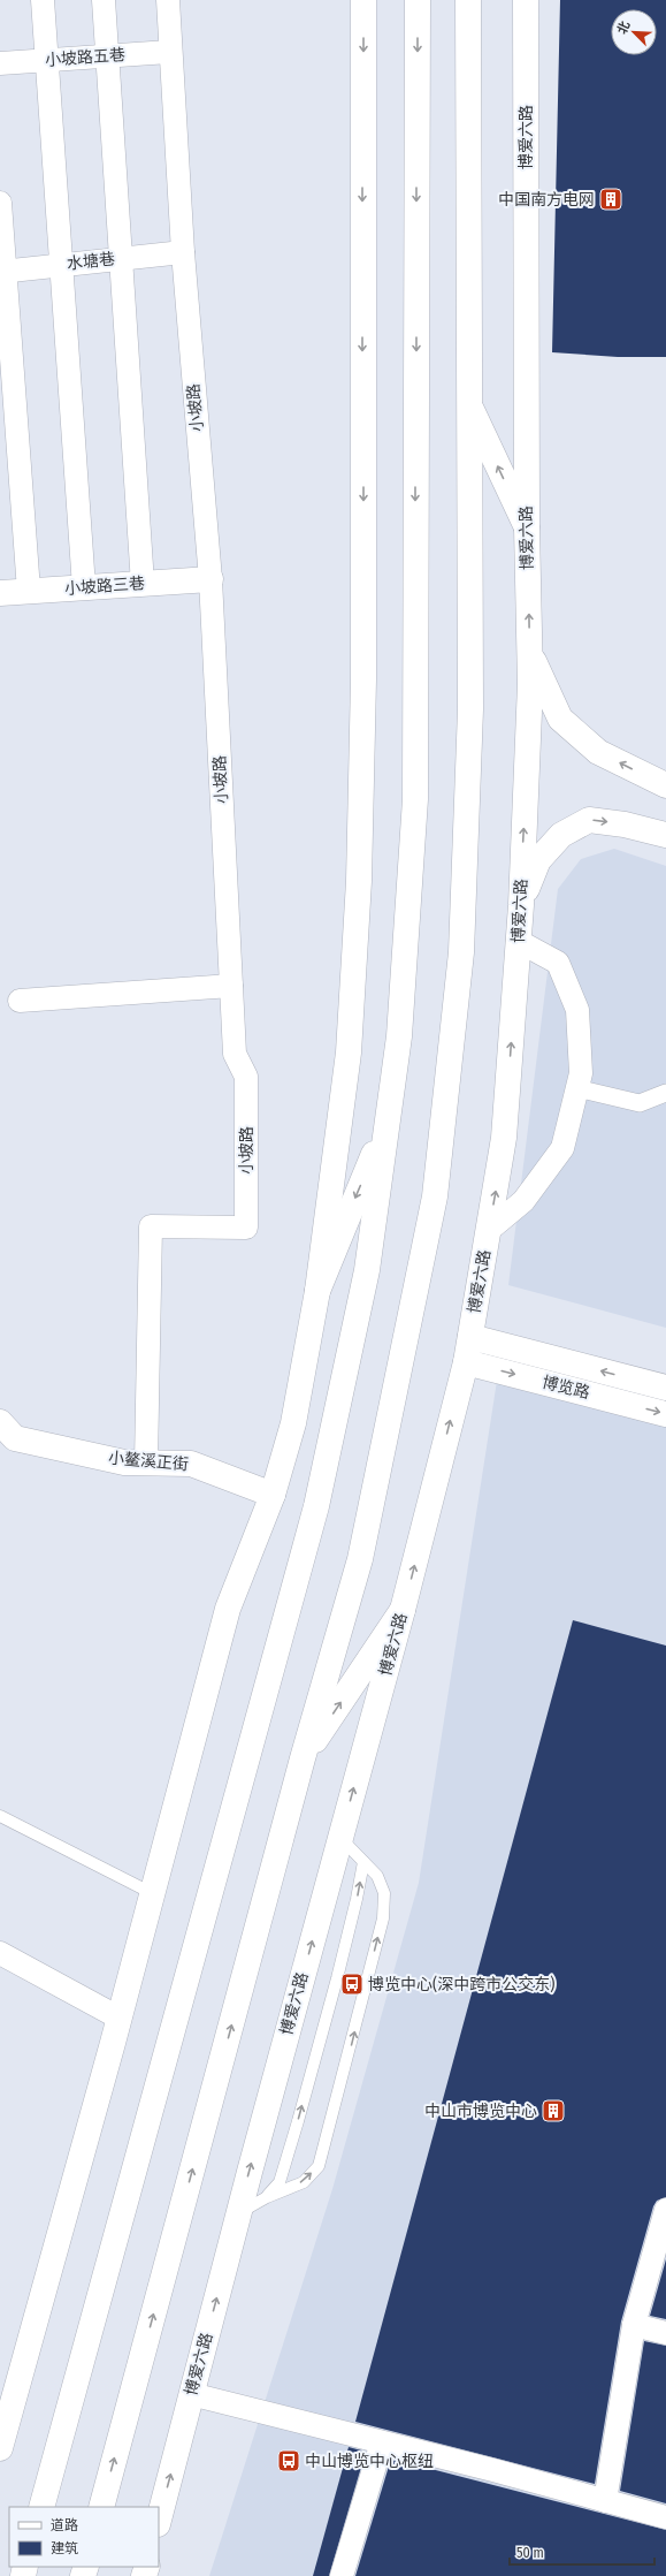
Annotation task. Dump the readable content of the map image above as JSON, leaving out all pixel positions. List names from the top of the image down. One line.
{"streets":{"main road":["博爱六路","小坡路三巷","博览路","小鳌溪正街"],"street":["小坡路五巷","水塘巷","小坡路"]},"crossings":[["小坡路五巷","小坡路"],["博爱六路","博览路"],["水塘巷","小坡路"],["小坡路","小坡路三巷"],["小坡路","小鳌溪正街"]],"places":{"building":["中国南方电网","中山市博览中心"],"bus stop":["博览中心(深中跨市公交东)","中山博览中心枢纽"]},"legend":["道路","建筑"],"scale_bar":"50 m","north":"top left"}
